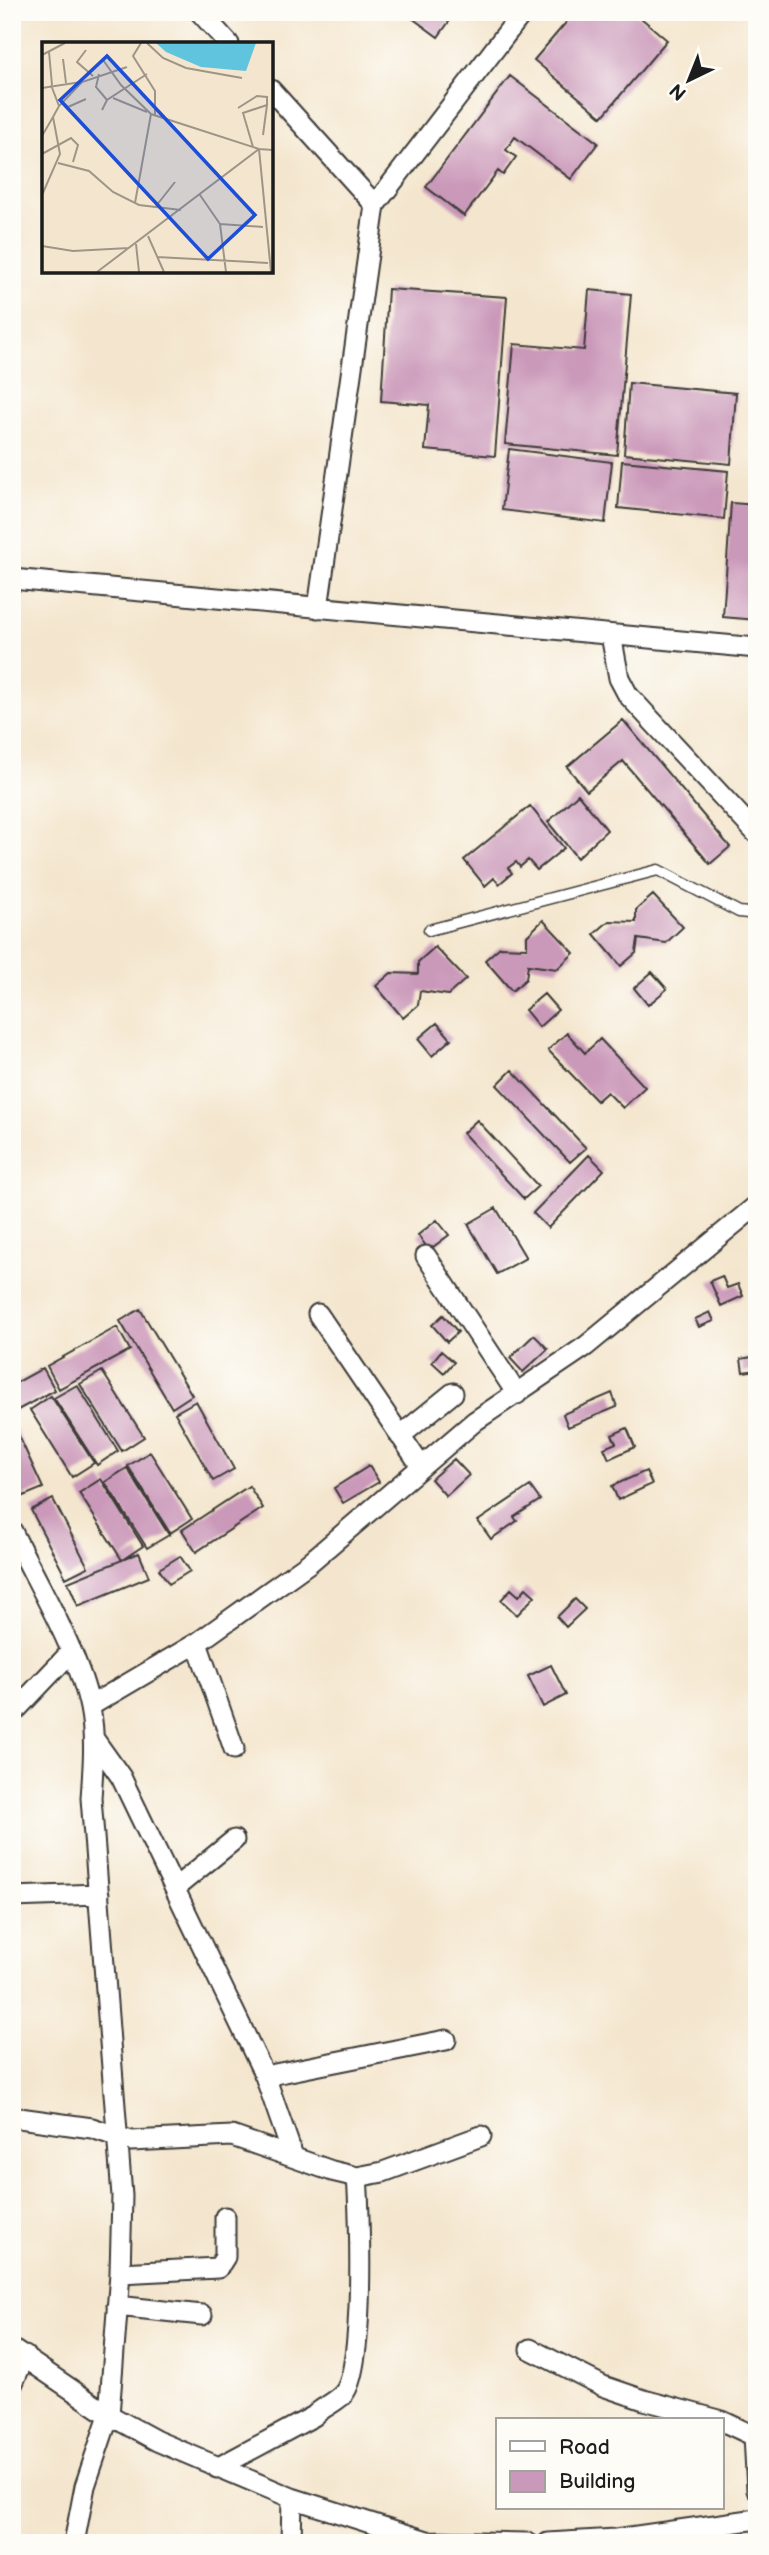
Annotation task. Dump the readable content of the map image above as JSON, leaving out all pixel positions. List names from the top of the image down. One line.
{"legend":["Road","Building"],"north":"bottom left"}
